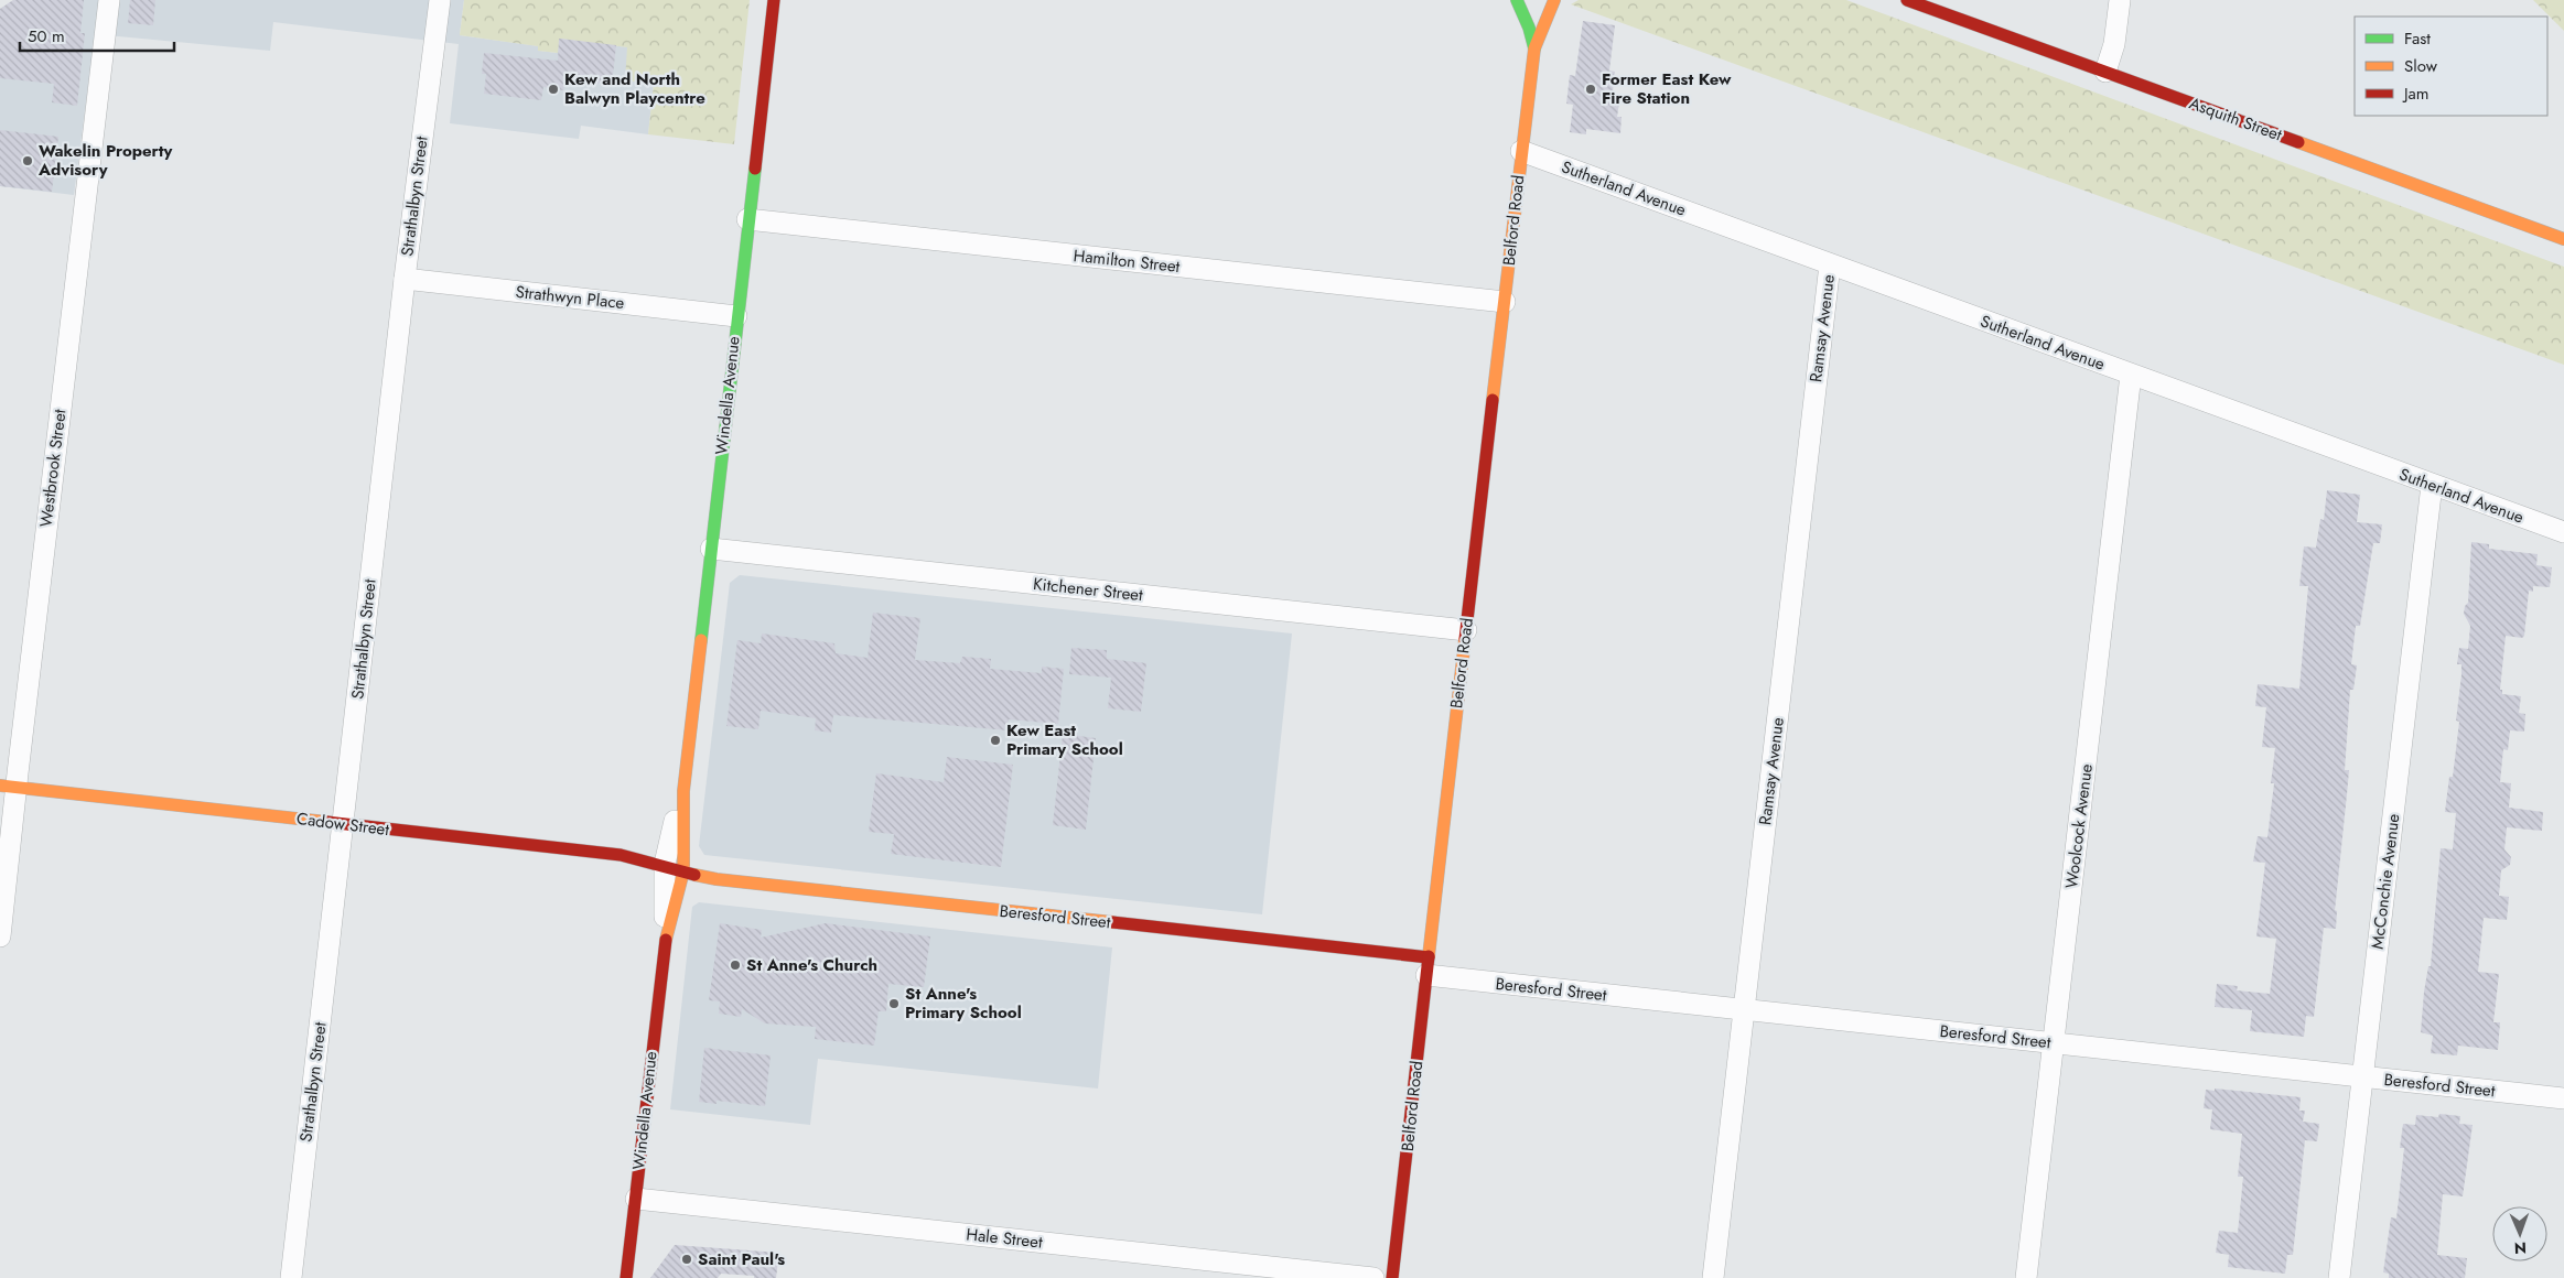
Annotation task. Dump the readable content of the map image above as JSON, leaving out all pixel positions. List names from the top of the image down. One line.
{"streets":{"street":["Asquith Street","Sutherland Avenue","Strathalbyn Street","Belford Road","Hamilton Street","Strathwyn Place","Ramsay Avenue","Windella Avenue","Westbrook Street","Kitchener Street","Cadow Street","Woolcock Avenue","McConchie Avenue","Beresford Street","Hale Street"]},"crossings":[["Sutherland Avenue","Belford Road"],["Sutherland Avenue","Ramsay Avenue"],["Sutherland Avenue","Woolcock Avenue"],["Sutherland Avenue","McConchie Avenue"],["Strathalbyn Street","Strathwyn Place"],["Strathalbyn Street","Cadow Street"],["Belford Road","Hamilton Street"],["Belford Road","Kitchener Street"],["Belford Road","Beresford Street"],["Hamilton Street","Windella Avenue"],["Strathwyn Place","Windella Avenue"],["Ramsay Avenue","Beresford Street"],["Windella Avenue","Kitchener Street"],["Windella Avenue","Cadow Street"],["Windella Avenue","Beresford Street"],["Windella Avenue","Hale Street"],["Westbrook Street","Cadow Street"],["Cadow Street","Beresford Street"],["Woolcock Avenue","Beresford Street"],["McConchie Avenue","Beresford Street"]],"places":["Kew and North Balwyn Playcentre","Former East Kew Fire Station","Wakelin Property Advisory","Kew East Primary School","St Anne's Church","St Anne's Primary School","Saint Paul's"],"legend":["Fast","Slow","Jam"],"scale_bar":"50 m","north":"bottom"}
